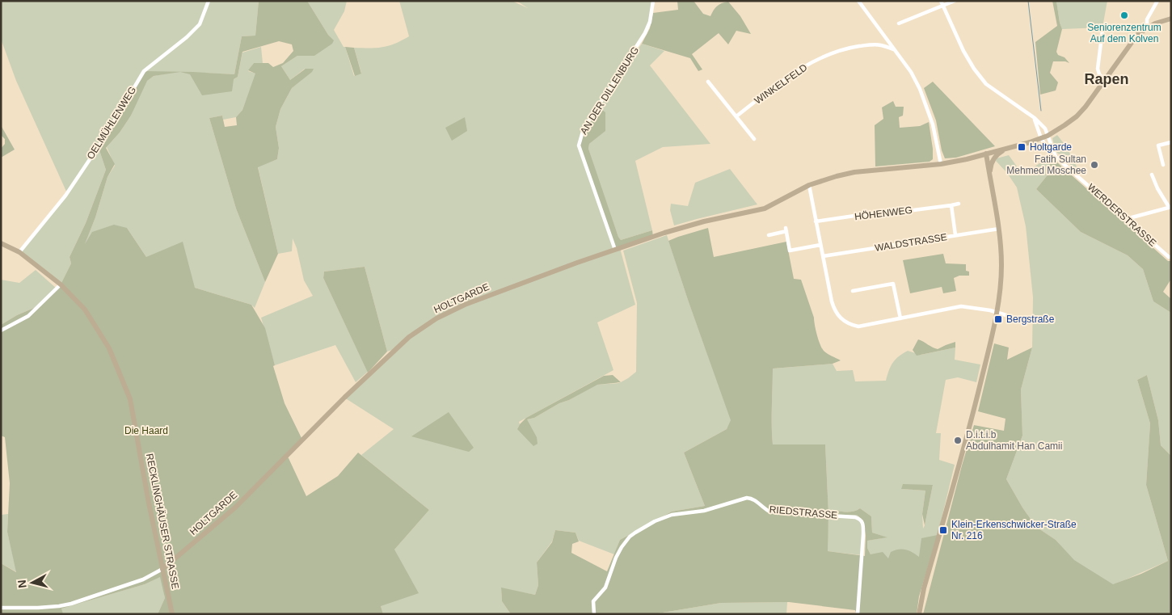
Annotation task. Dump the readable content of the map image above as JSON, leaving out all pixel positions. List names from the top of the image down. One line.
{"streets":{"street":["WINKELFELD","AN DER DILLENBURG","OELMÜHLENWEG","HÖHENWEG","WERDERSTRASSE","WALDSTRASSE","HOLTGARDE","RIEDSTRASSE","RECKLINGHÄUSER STRASSE"]},"crossings":[["AN DER DILLENBURG","HOLTGARDE"],["OELMÜHLENWEG","RECKLINGHÄUSER STRASSE"],["HOLTGARDE","RECKLINGHÄUSER STRASSE"]],"districts":["Rapen"],"parks":["Die Haard"],"places":{"other":["Seniorenzentrum Auf dem Kolven","Fatih Sultan Mehmed Moschee","D.i.t.i.b Abdulhamit Han Camii"],"transit":["Holtgarde","Bergstraße","Klein-Erkenschwicker-Straße Nr. 216"]},"north":"left"}
